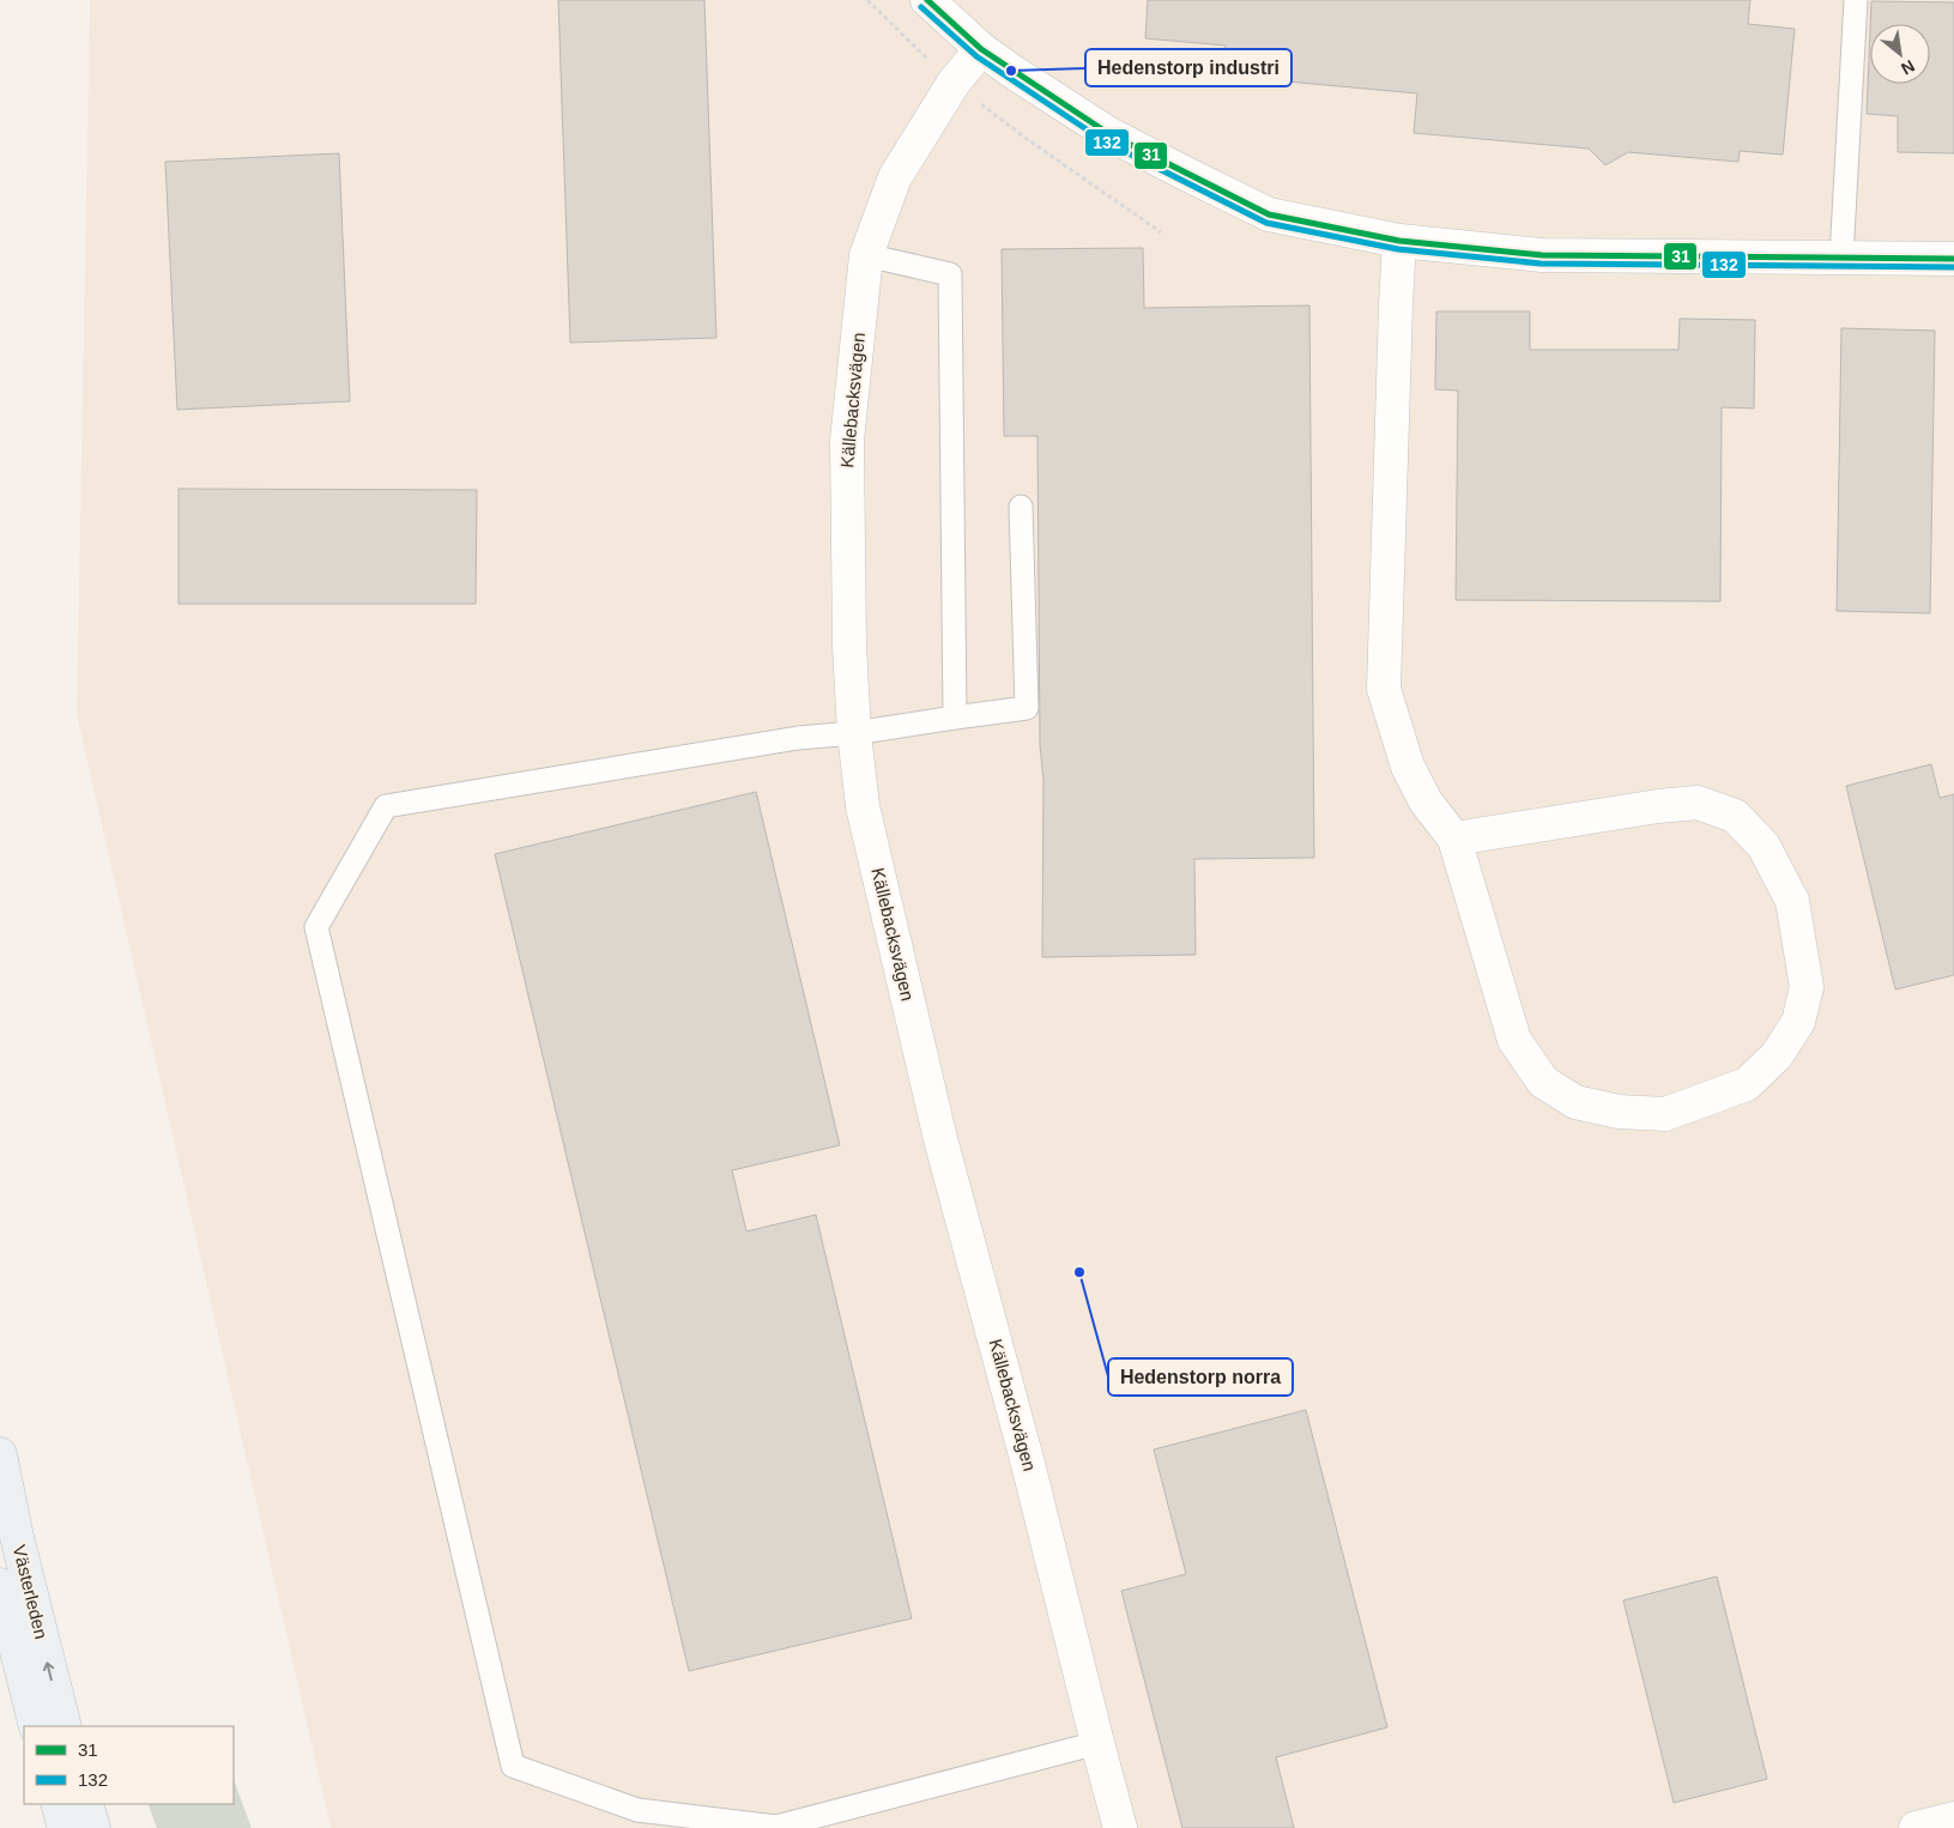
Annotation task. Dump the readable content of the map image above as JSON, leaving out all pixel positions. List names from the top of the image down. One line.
{"streets":{"highway":["Västerleden"],"street":["Källebacksvägen"]},"places":["Hedenstorp industri","Hedenstorp norra"],"lines":["transit line 31","transit line 132"],"legend":["31","132"],"north":"bottom right"}
